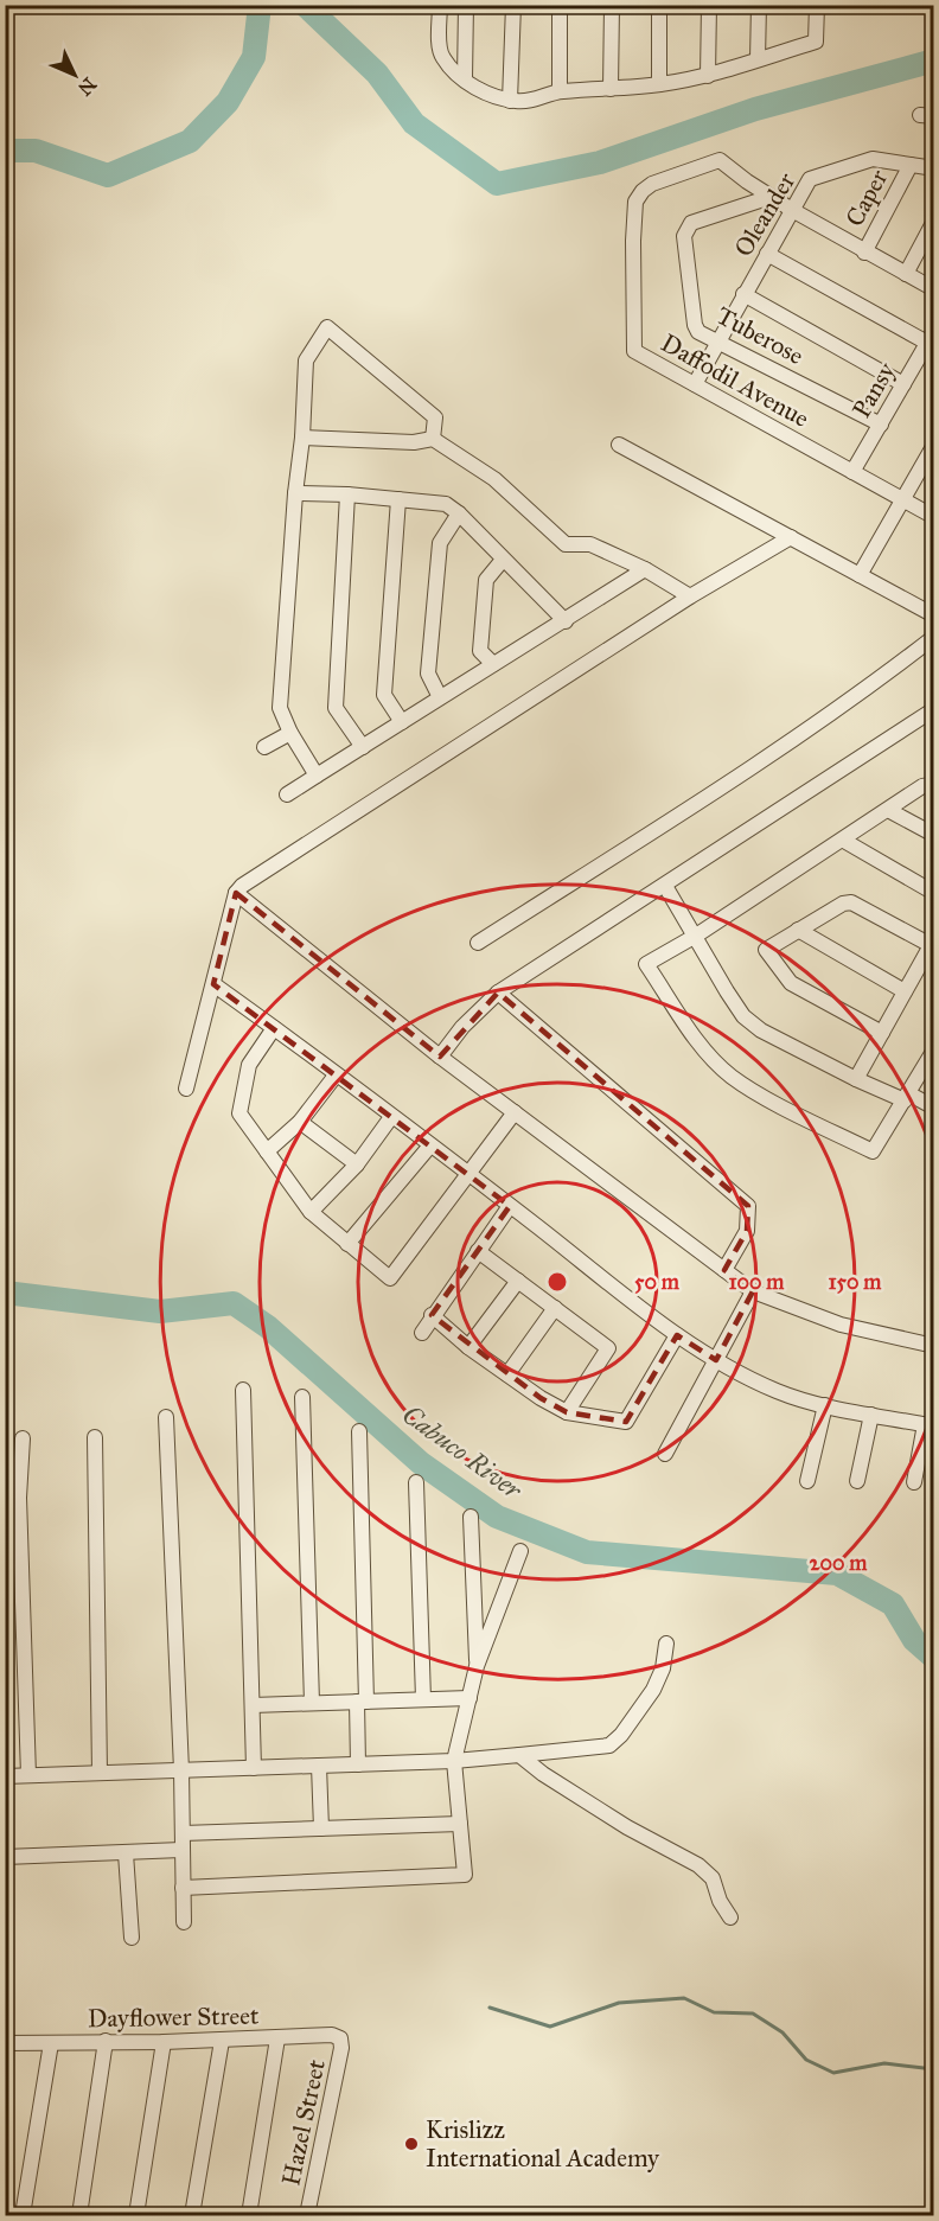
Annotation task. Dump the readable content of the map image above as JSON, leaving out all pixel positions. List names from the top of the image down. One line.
{"streets":{"street":["Caper","Oleander","Tuberose","Daffodil Avenue","Pansy","Dayflower Street","Hazel Street"]},"crossings":[["Caper","Oleander"],["Oleander","Tuberose"],["Oleander","Daffodil Avenue"],["Tuberose","Daffodil Avenue"],["Tuberose","Pansy"],["Daffodil Avenue","Pansy"],["Dayflower Street","Hazel Street"]],"water":["Cabuco River"],"places":["Krislizz International Academy"],"north":"bottom right","rings":["50 m","100 m","150 m","200 m"]}
